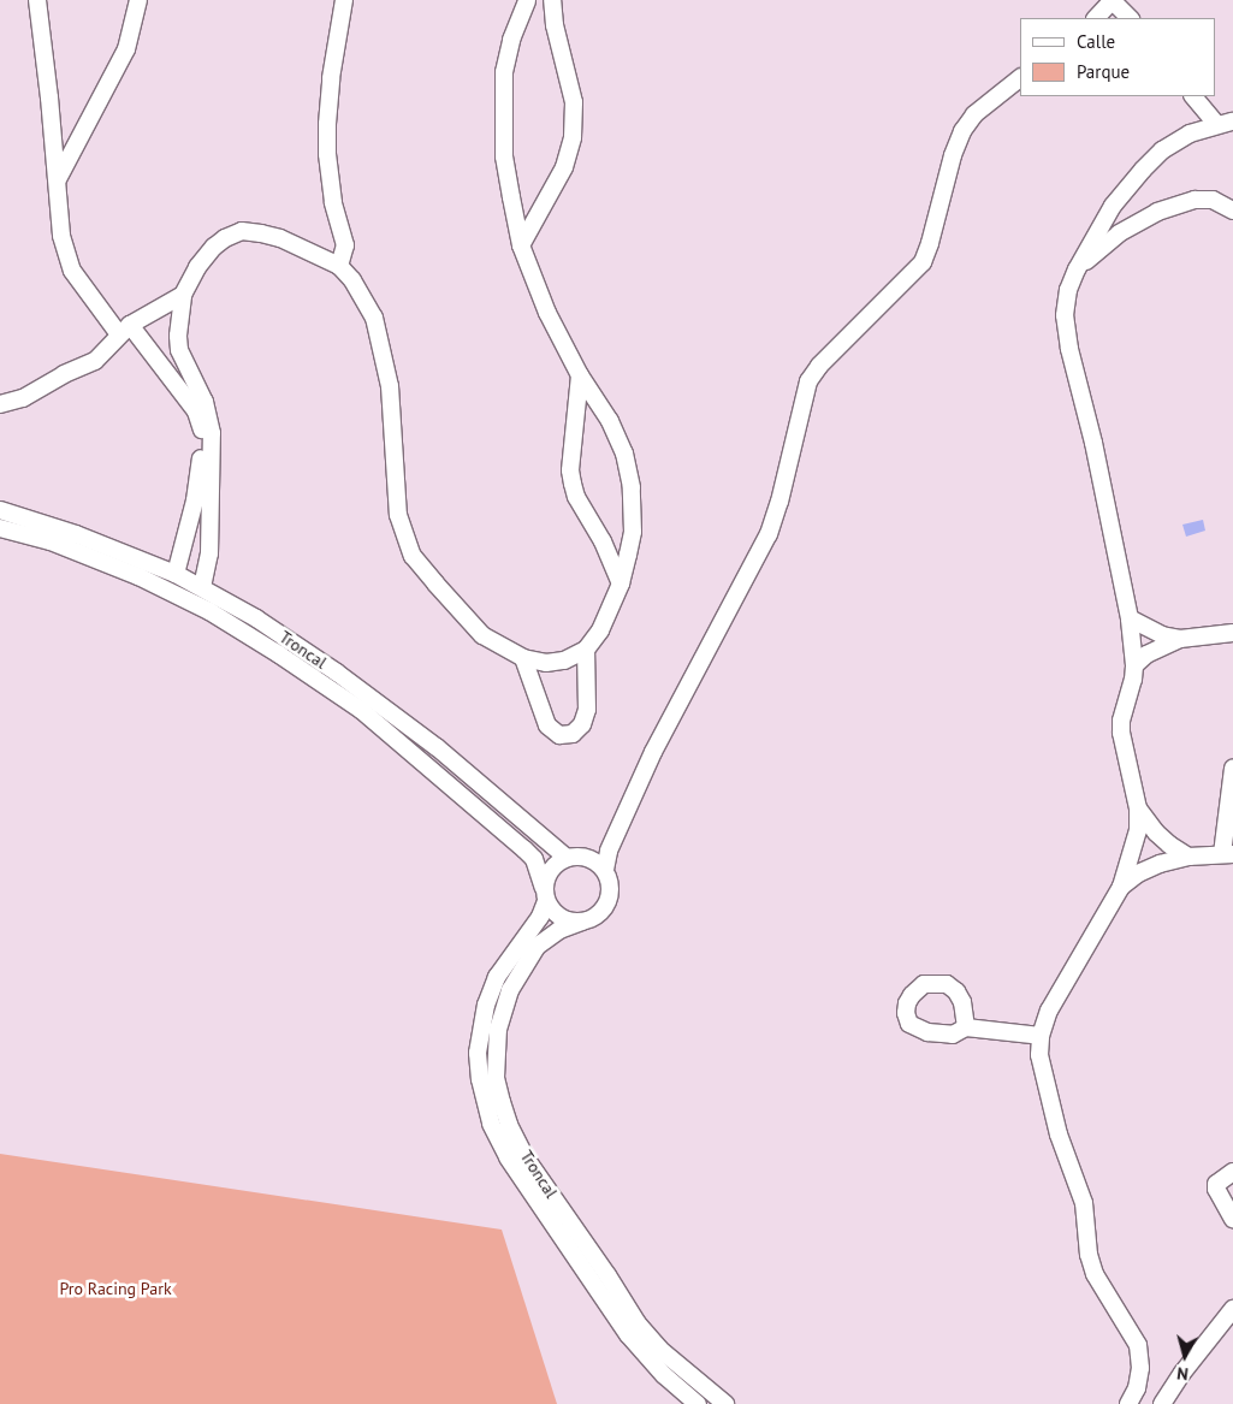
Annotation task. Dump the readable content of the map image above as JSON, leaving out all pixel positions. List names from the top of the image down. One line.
{"streets":{"street":["Troncal"]},"parks":["Pro Racing Park"],"legend":["Calle","Parque"],"north":"bottom"}
